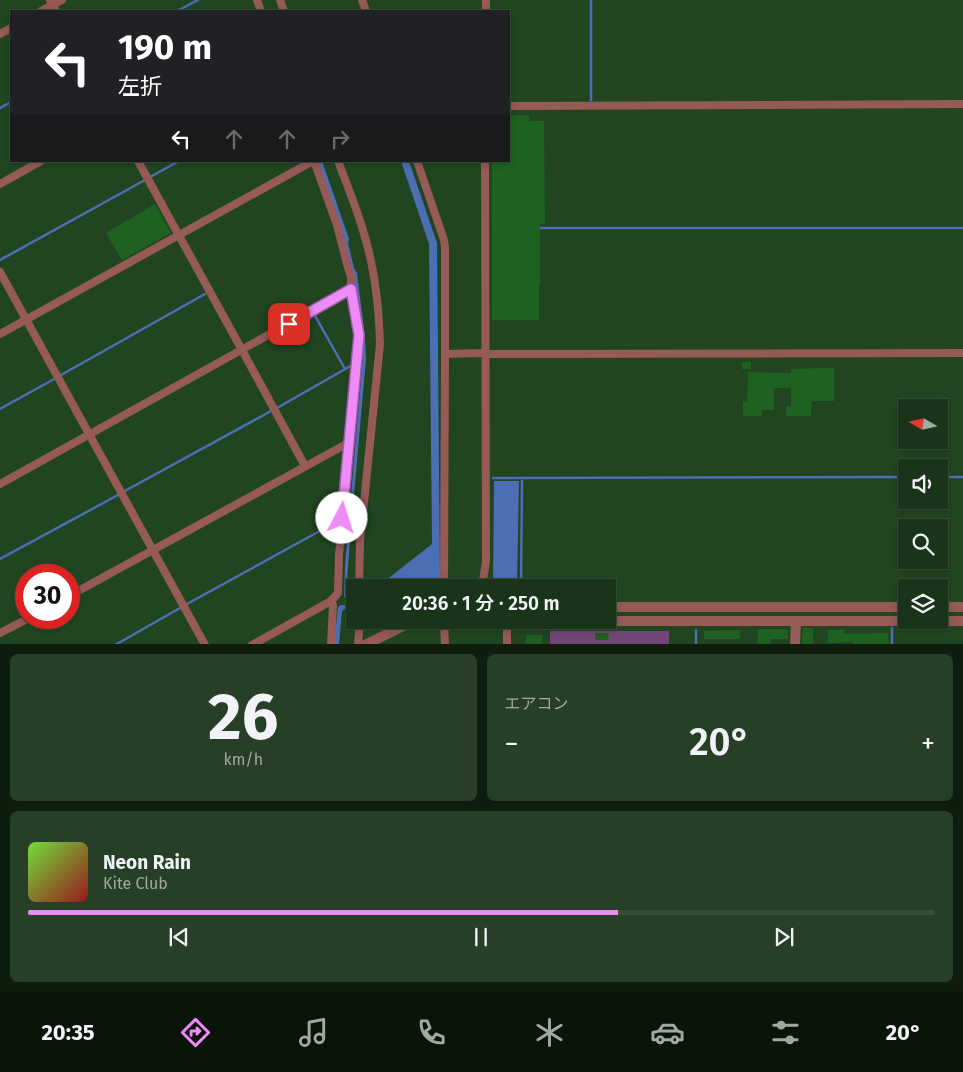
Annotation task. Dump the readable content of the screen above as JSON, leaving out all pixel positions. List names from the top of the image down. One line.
{"north":"left","page":{"turn":["190 m","左折"],"limit":"30","trip":"20:36 · 1 分 · 250 m","tile":[["26","km/h"],"エアコン"],"heat":["−","20°","+"],"song":["Neon Rain","Kite Club"],"tabs":["20:35","20°"]}}
